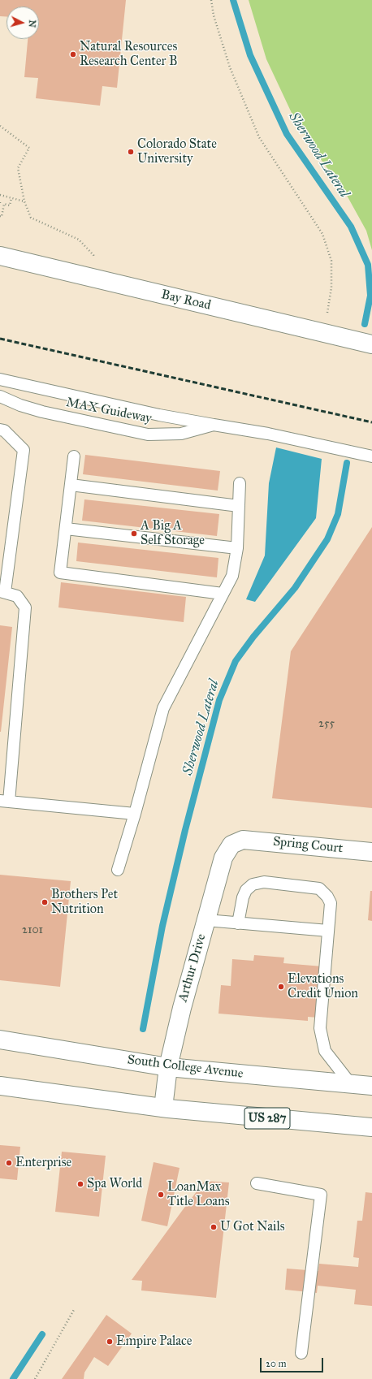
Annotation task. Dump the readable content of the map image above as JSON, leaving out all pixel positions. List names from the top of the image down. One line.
{"streets":{"main road":["Bay Road","Spring Court","Arthur Drive","South College Avenue","US 287"],"lane":["MAX Guideway"]},"crossings":[["Spring Court","Arthur Drive"],["Arthur Drive","South College Avenue"],["Arthur Drive","US 287"]],"water":["Sherwood Lateral"],"places":["Natural Resources Research Center B","Colorado State University","A Big A Self Storage","Brothers Pet Nutrition","Elevations Credit Union","Enterprise","Spa World","LoanMax Title Loans","U Got Nails","Empire Palace"],"house_numbers":["255","2101"],"scale_bar":"20 m","north":"right"}
